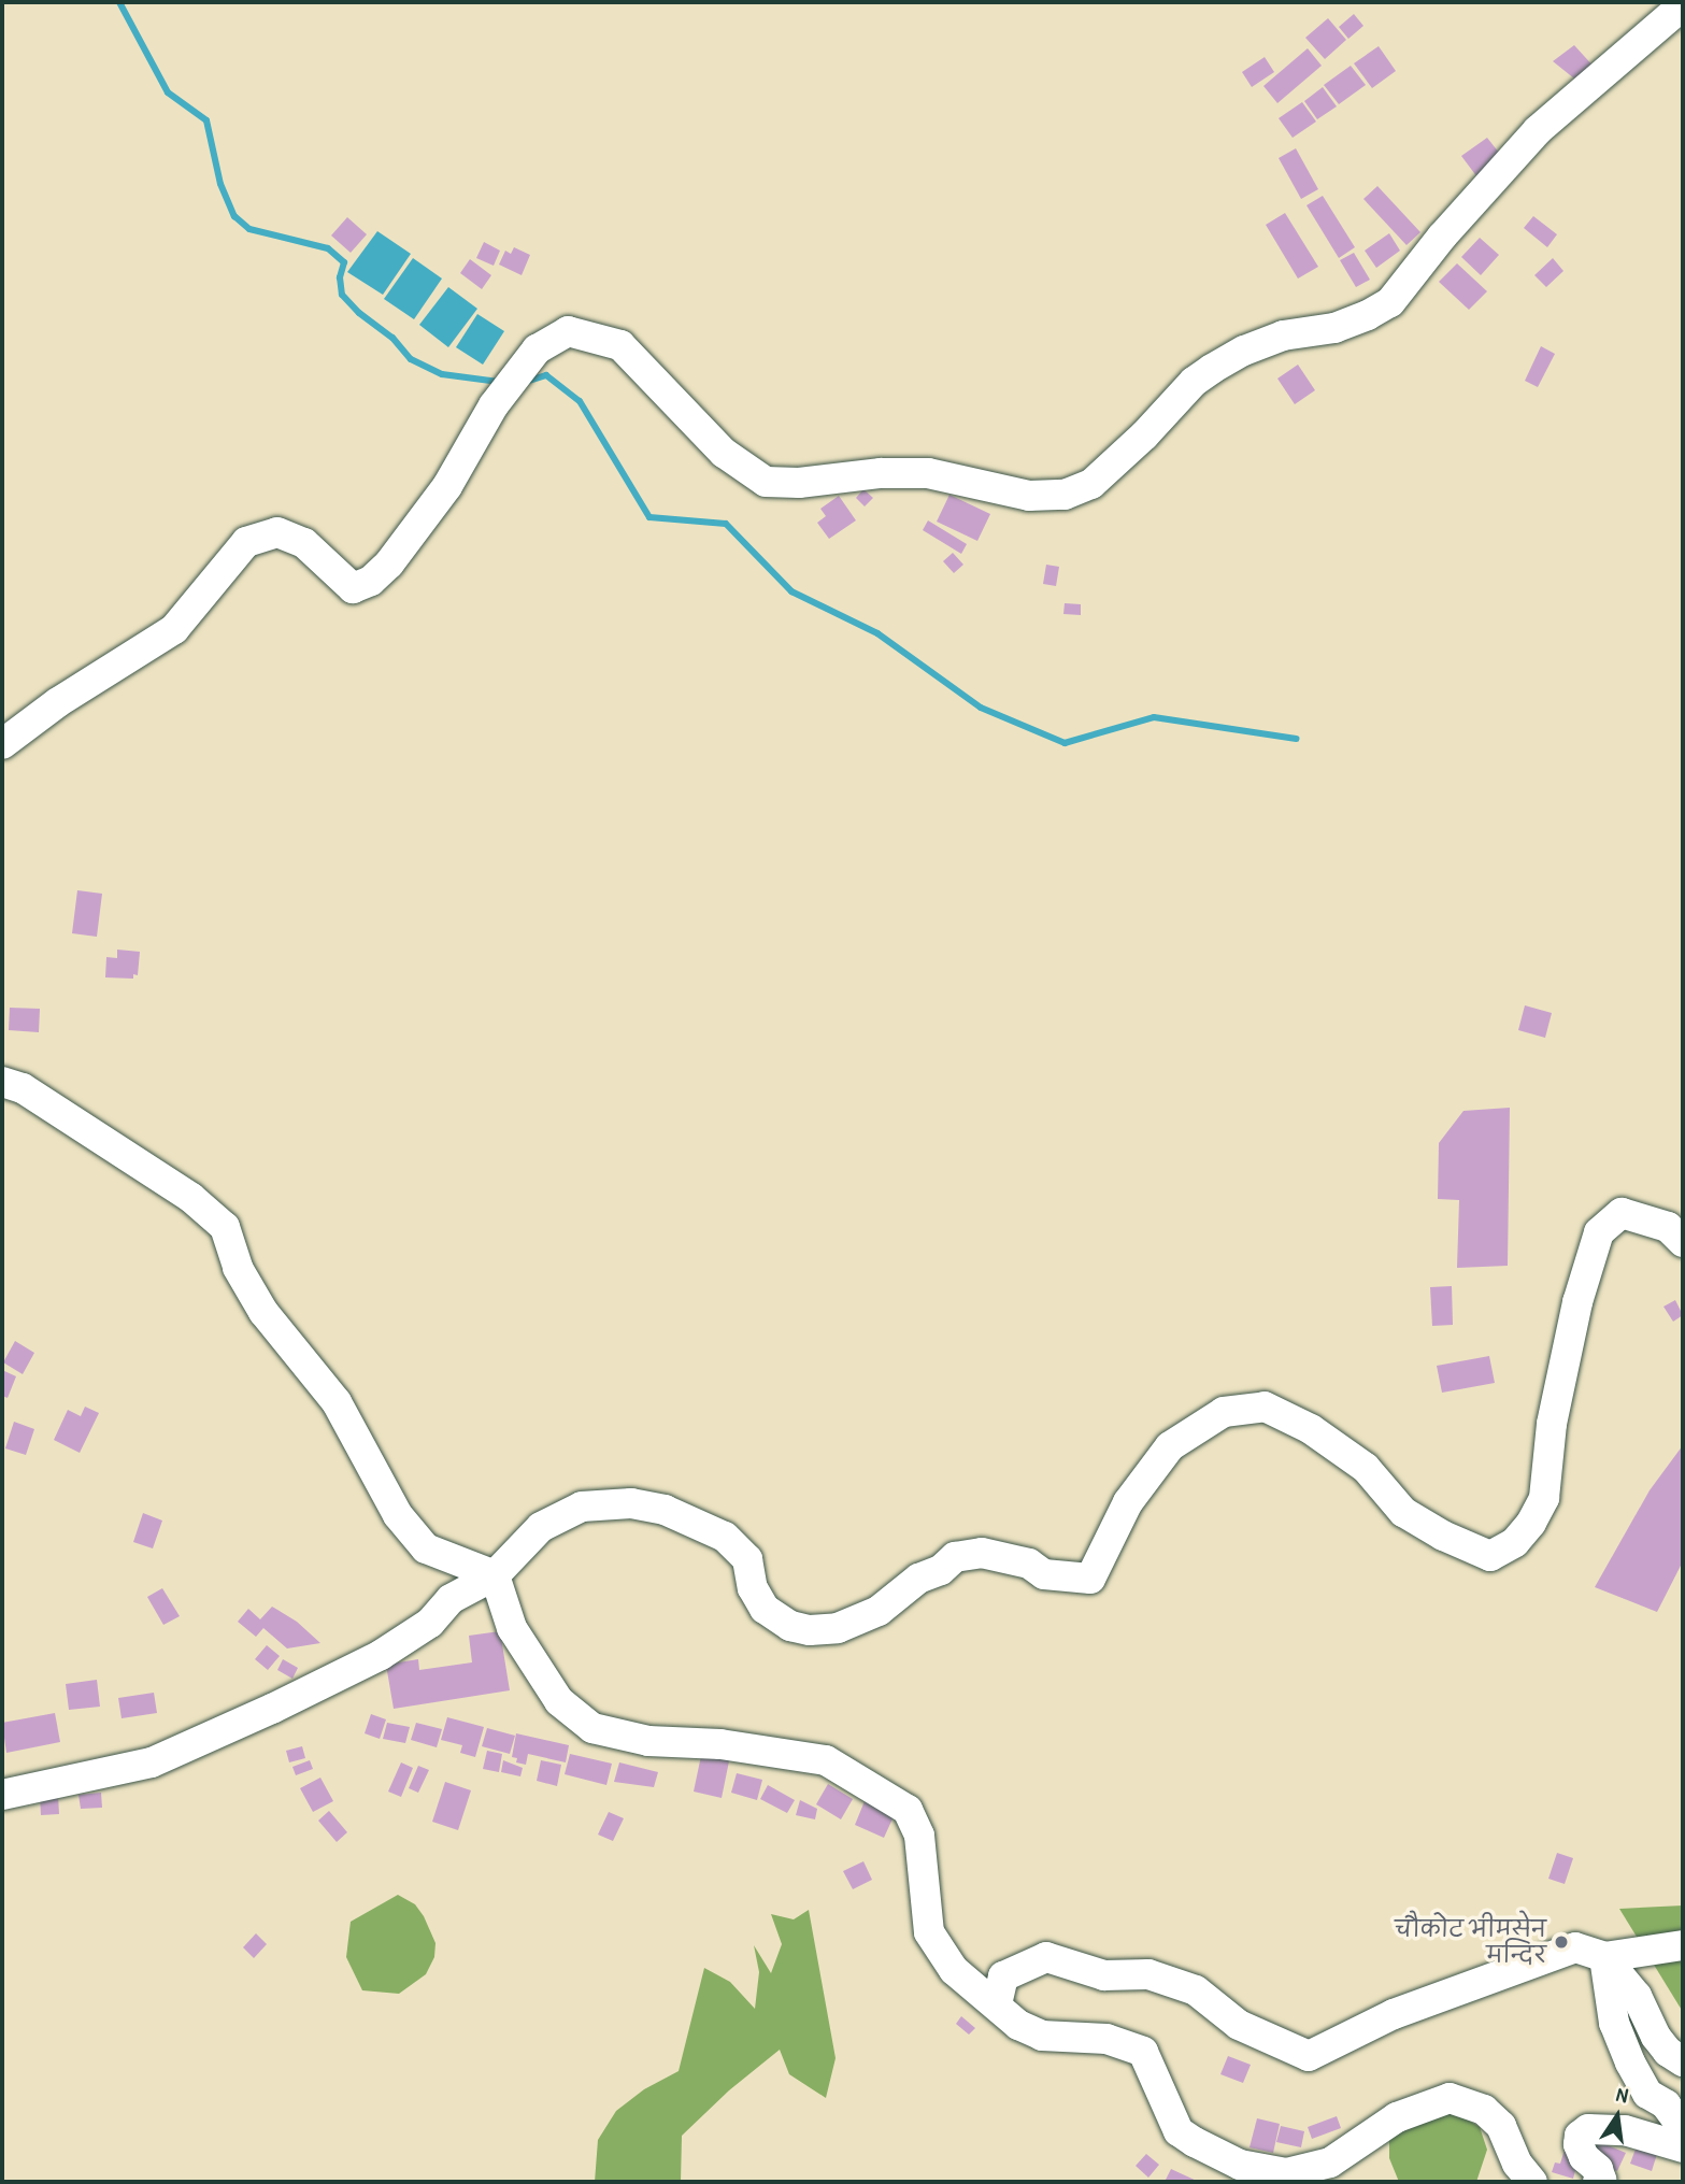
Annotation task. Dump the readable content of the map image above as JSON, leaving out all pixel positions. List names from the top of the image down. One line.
{"places":["चौकोट भीमसेन मन्दिर"],"north":"top"}
